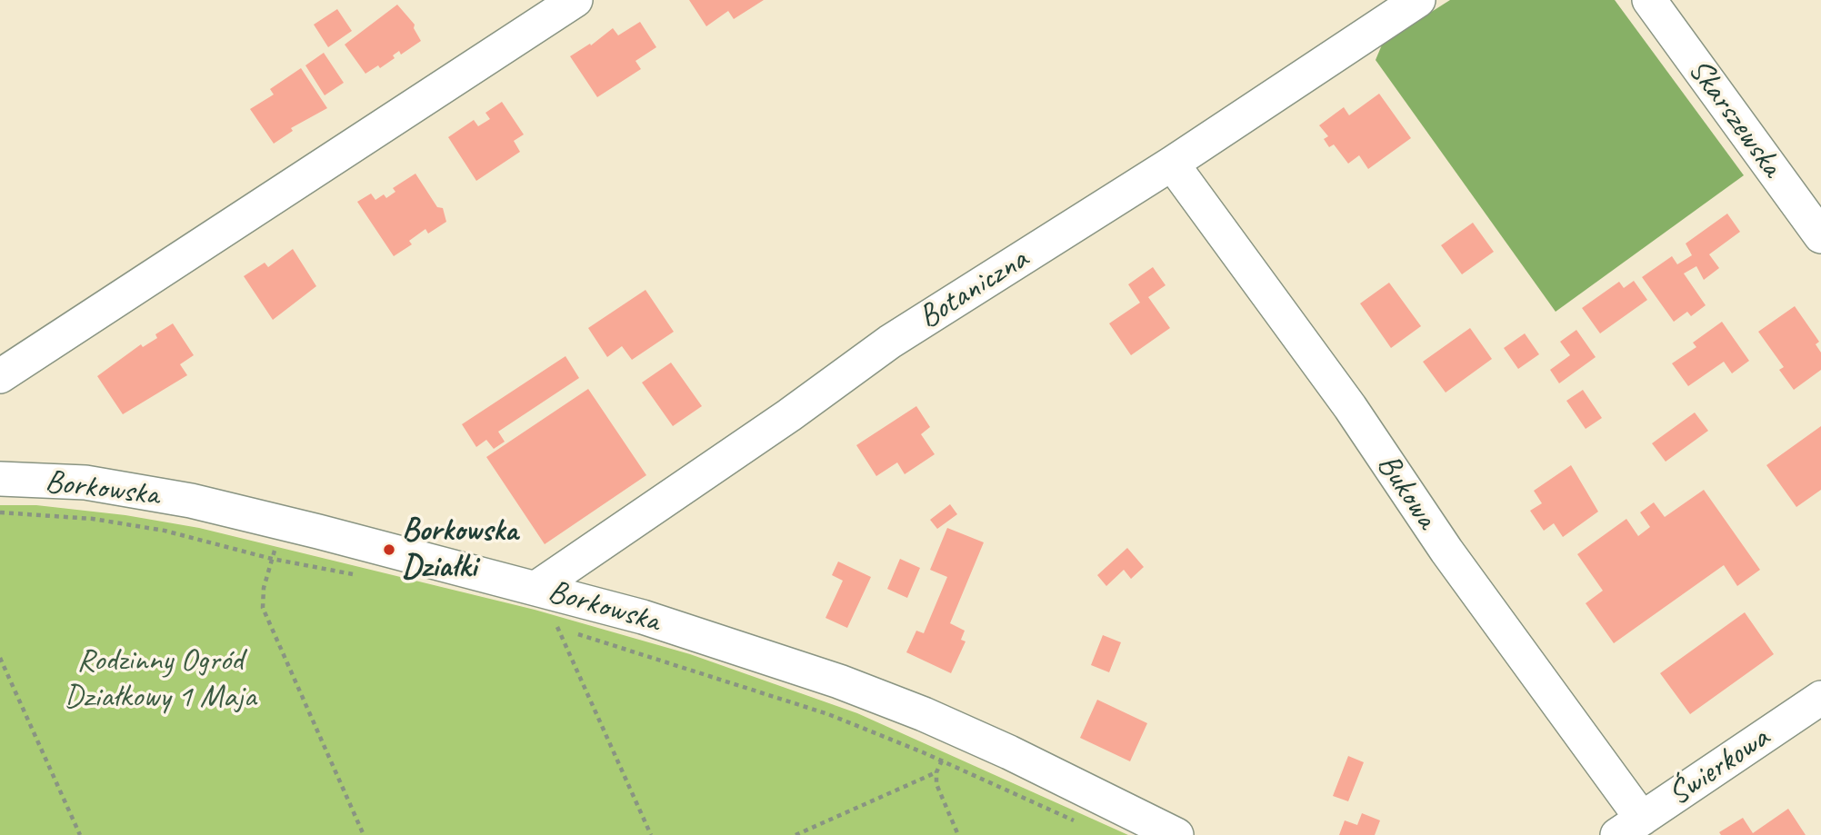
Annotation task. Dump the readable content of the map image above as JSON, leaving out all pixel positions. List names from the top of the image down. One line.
{"streets":{"street":["Skarszewska","Botaniczna","Borkowska","Bukowa","Świerkowa"]},"crossings":[["Botaniczna","Borkowska"],["Botaniczna","Bukowa"],["Bukowa","Świerkowa"]],"parks":["Rodzinny Ogród Działkowy 1 Maja"],"places":["Borkowska Działki"]}
